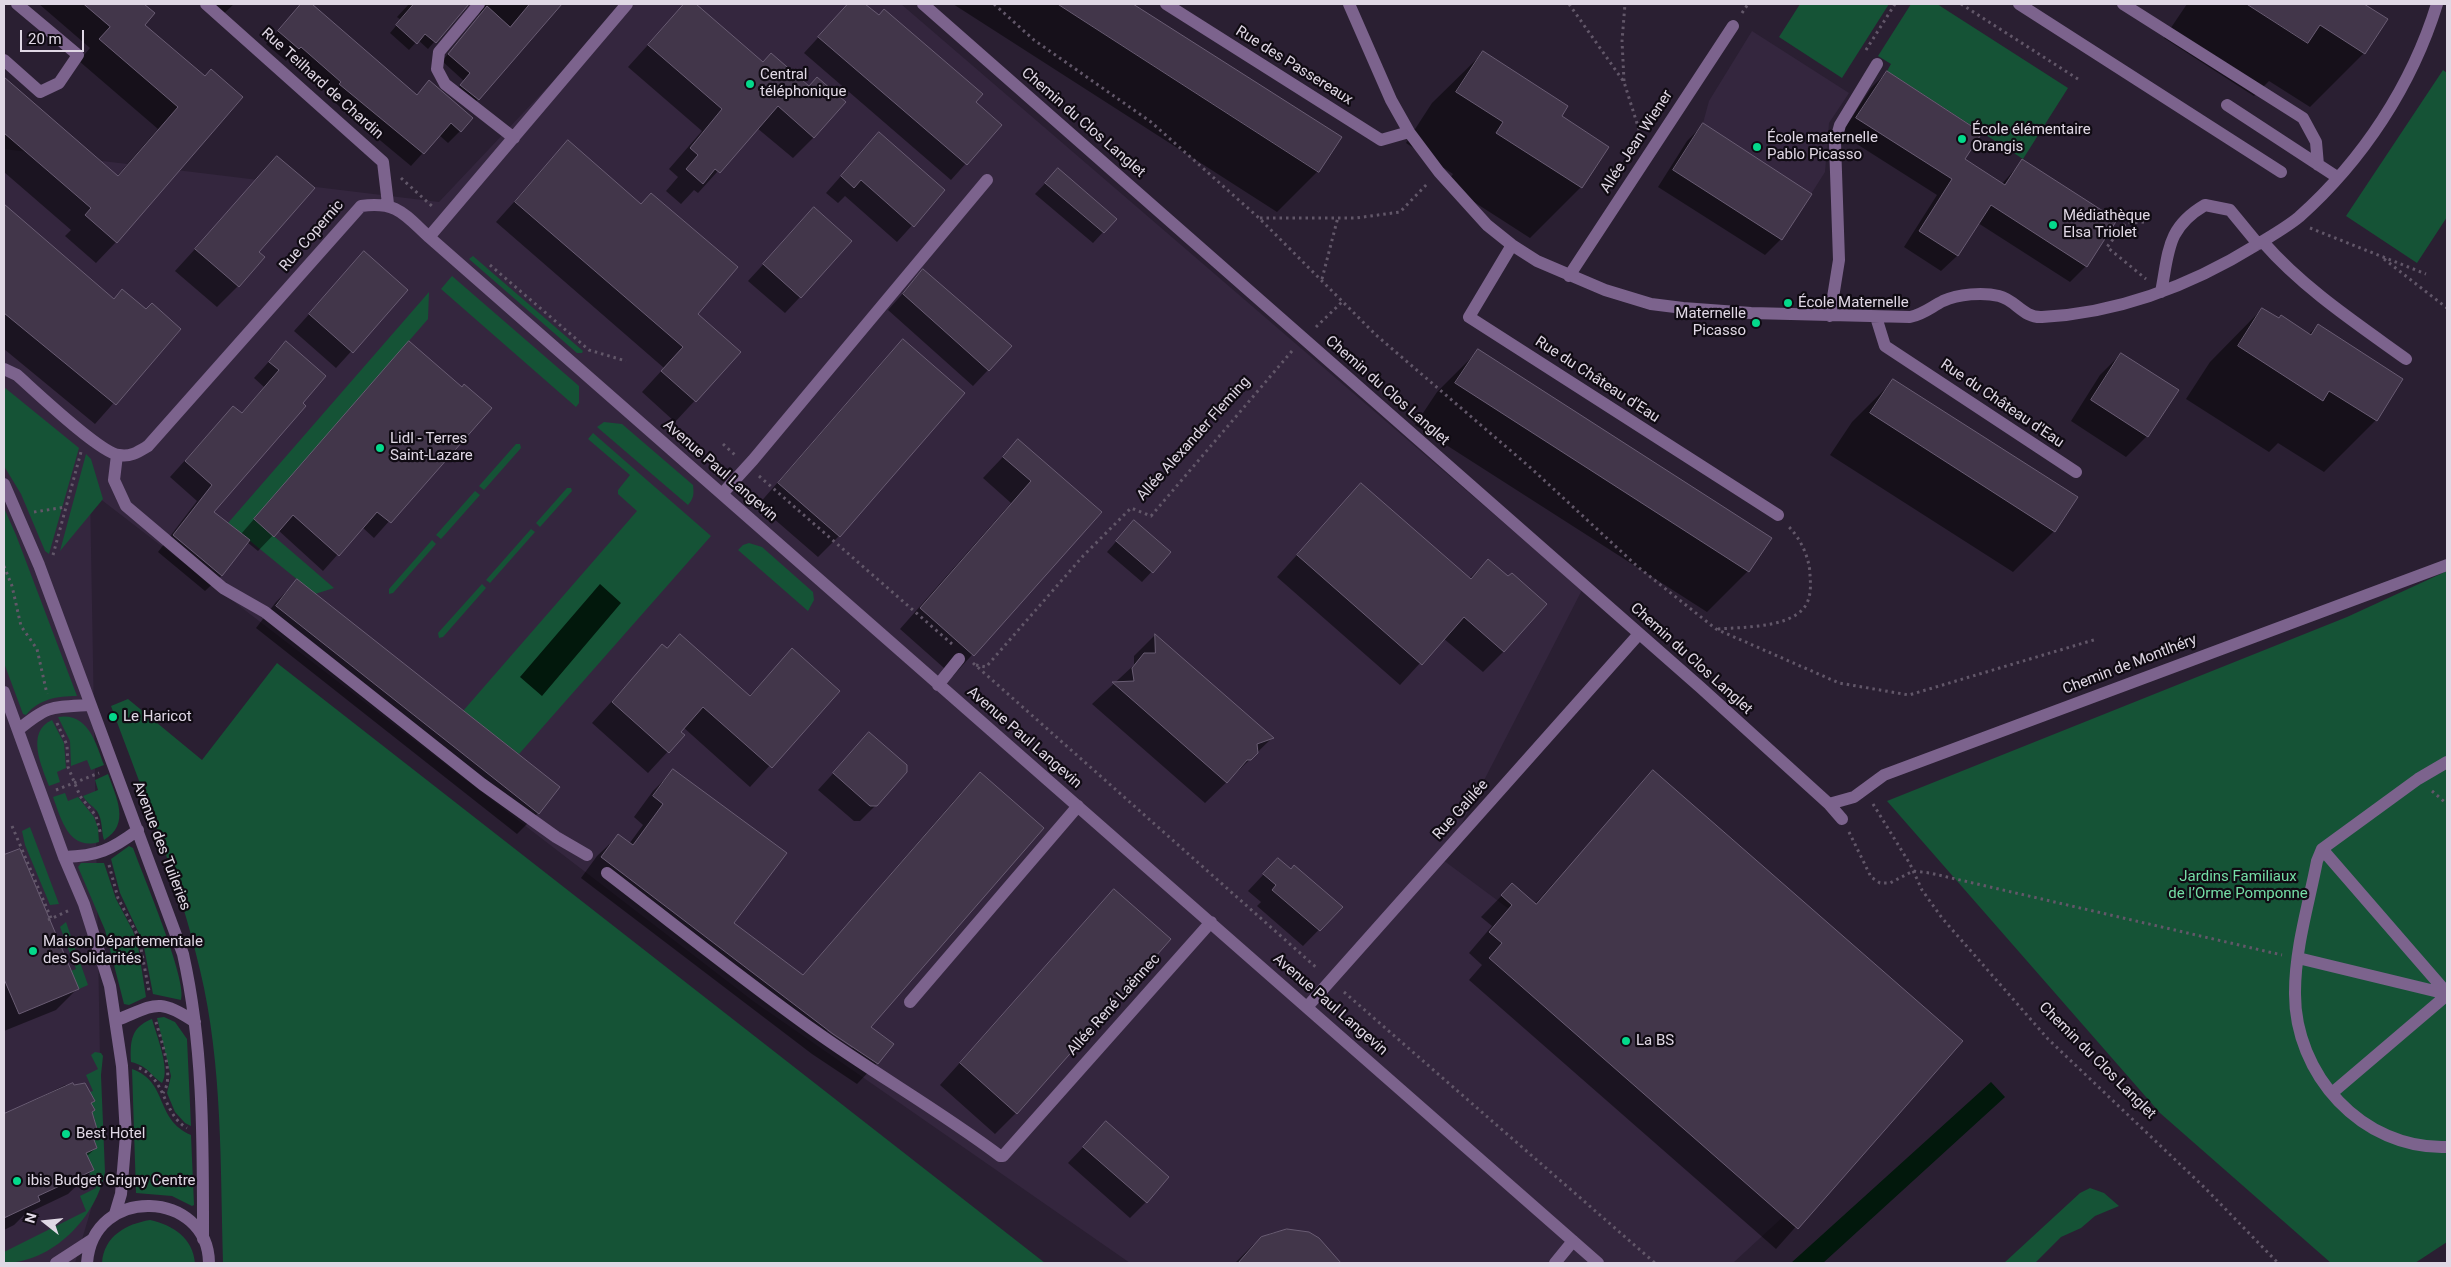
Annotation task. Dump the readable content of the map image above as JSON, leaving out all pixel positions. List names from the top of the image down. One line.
{"streets":{"street":["Rue des Passereaux","Rue Teilhard de Chardin","Chemin du Clos Langlet","Allée Jean Wiener","Rue Copernic","Rue du Château d'Eau","Avenue Paul Langevin","Chemin de Montlhéry","Rue Galilée","Avenue des Tuileries","Allée René Laënnec"],"path":["Allée Alexander Fleming"]},"crossings":[["Rue Teilhard de Chardin","Rue Copernic"],["Chemin du Clos Langlet","Allée Alexander Fleming"],["Chemin du Clos Langlet","Chemin de Montlhéry"],["Chemin du Clos Langlet","Rue Galilée"],["Avenue Paul Langevin","Rue Galilée"],["Avenue Paul Langevin","Allée René Laënnec"]],"parks":["Jardins Familiaux de l’Orme Pomponne"],"places":["Central téléphonique","École élémentaire Orangis","École maternelle Pablo Picasso","Médiathèque Elsa Triolet","École Maternelle","Maternelle Picasso","Lidl - Terres Saint-Lazare","Le Haricot","Maison Départementale des Solidarités","La BS","Best Hotel","ibis Budget Grigny Centre"],"scale_bar":"20 m","north":"left"}
